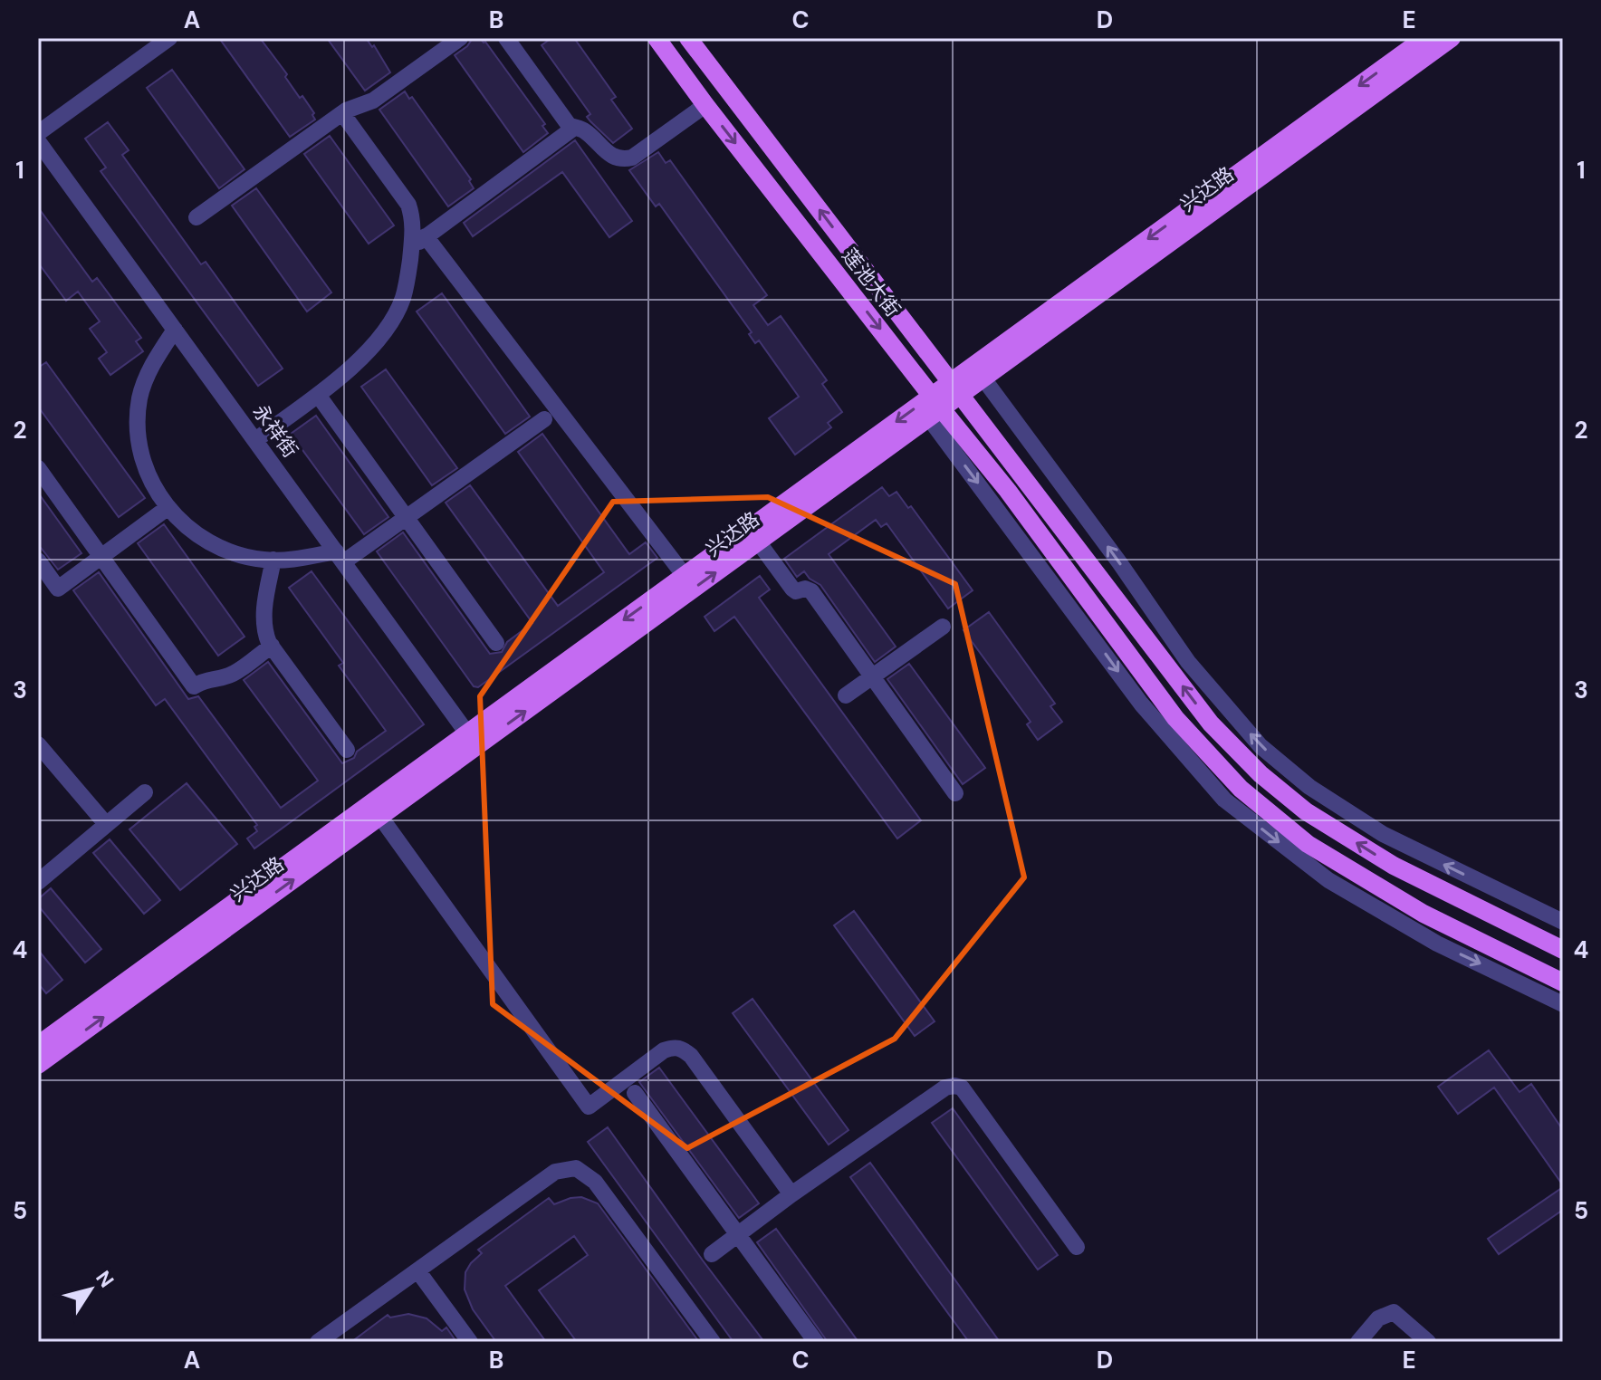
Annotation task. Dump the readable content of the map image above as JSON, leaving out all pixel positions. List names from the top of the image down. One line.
{"streets":{"main road":["兴达路","莲池大街"],"street":["永祥街"]},"crossings":[["兴达路","莲池大街"],["兴达路","永祥街"]],"north":"top right","grid":{"columns":["A","B","C","D","E"],"rows":["1","2","3","4","5"]}}
